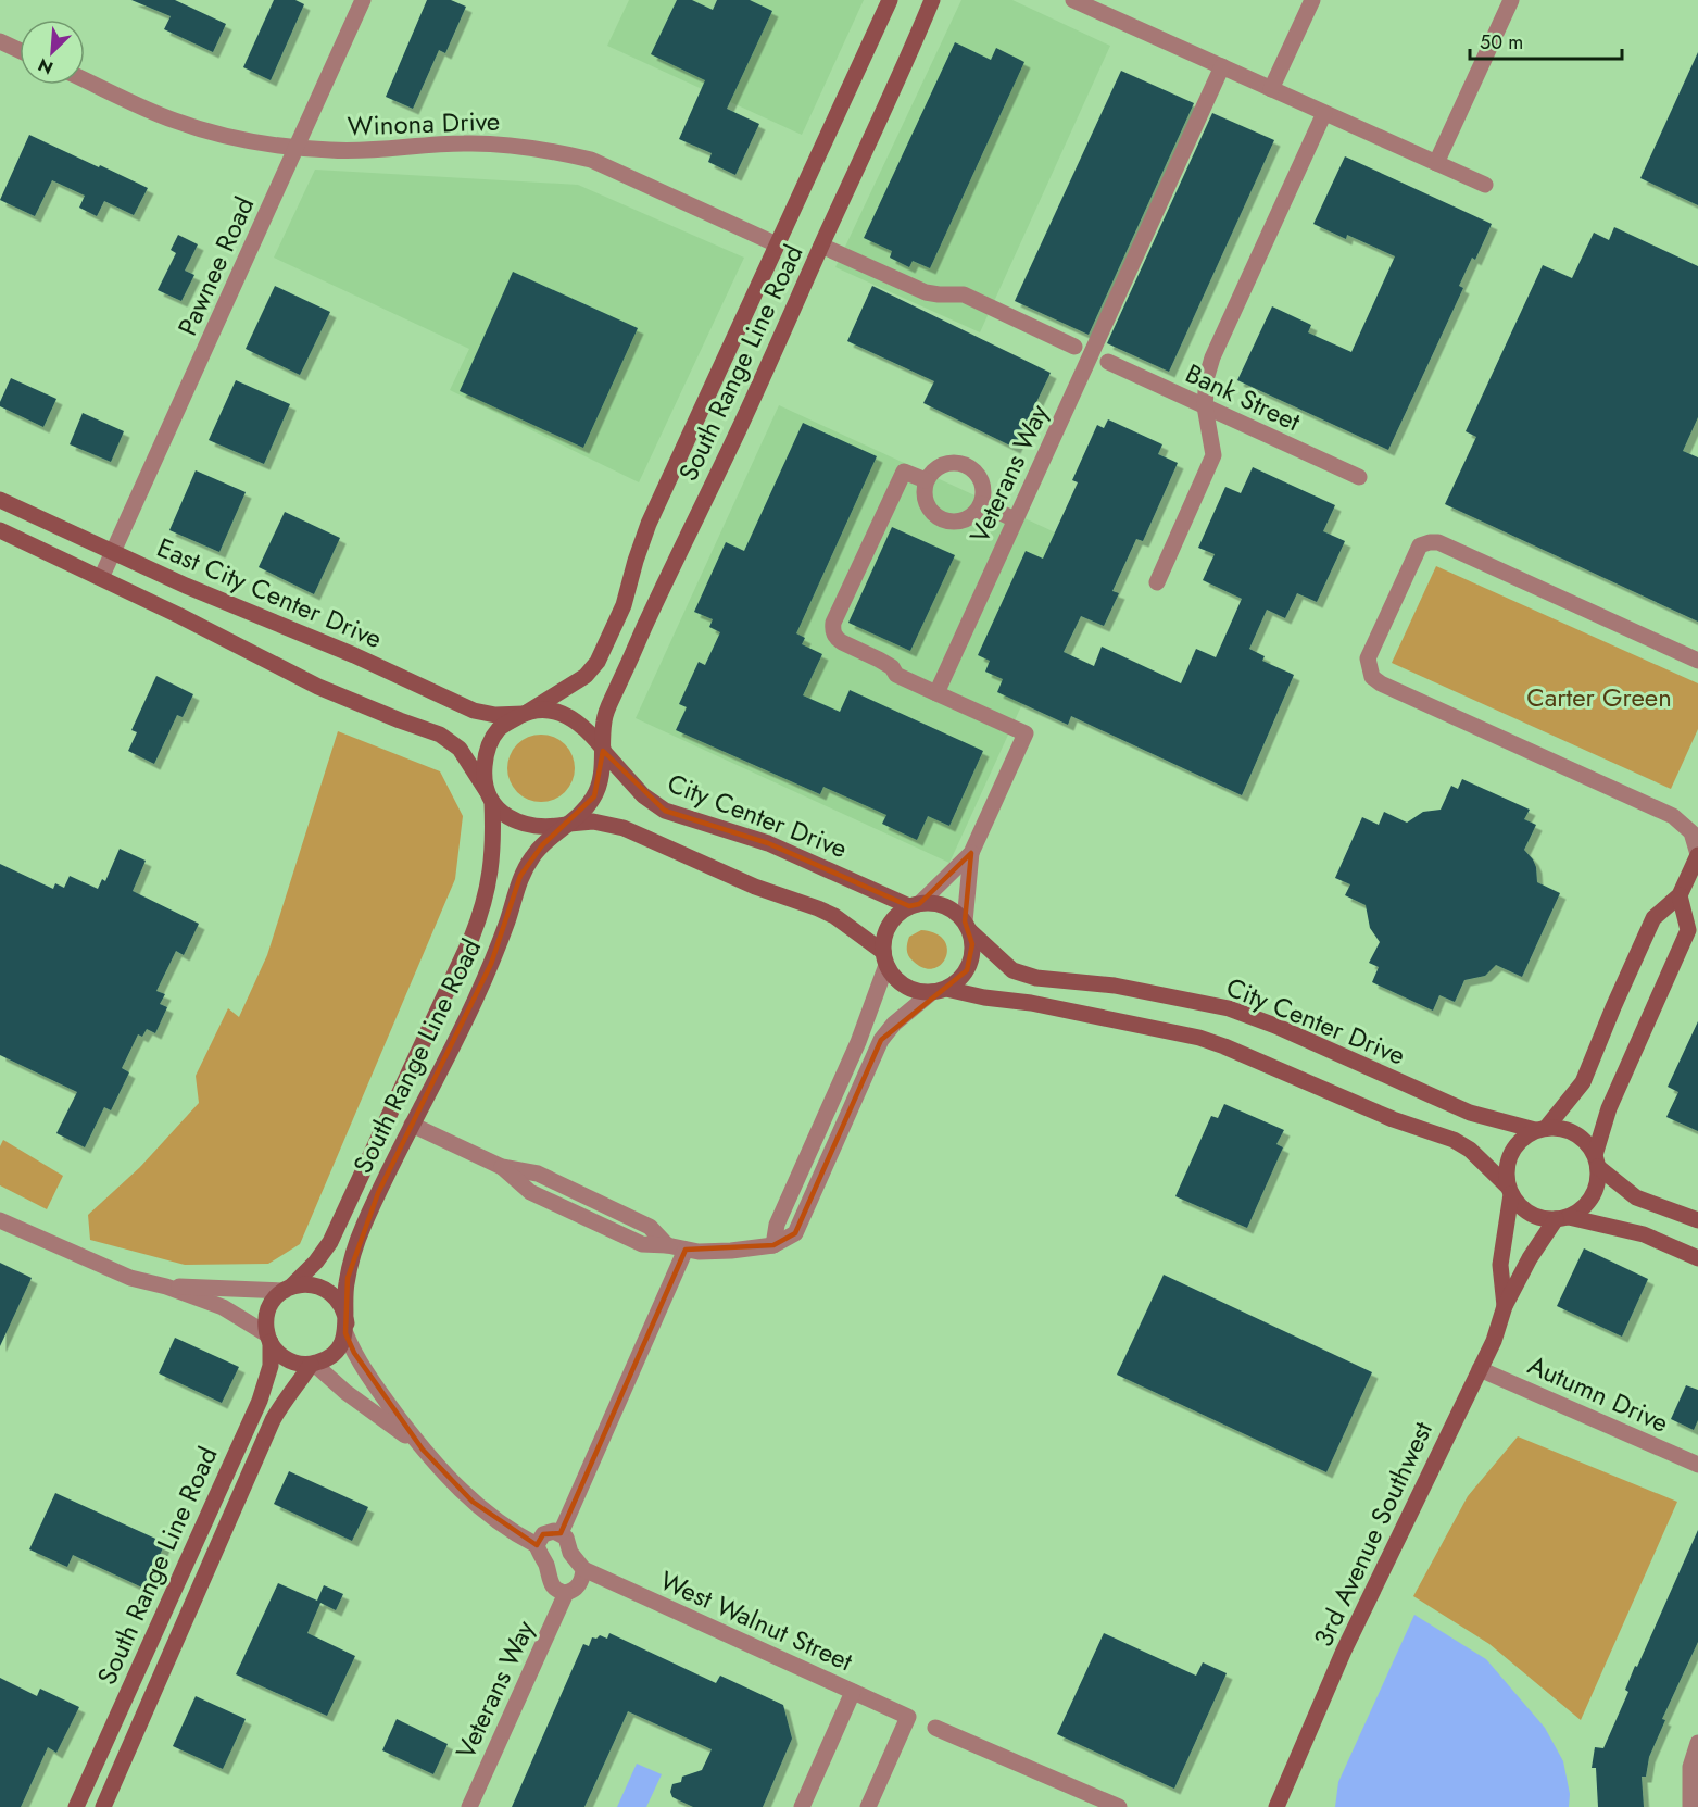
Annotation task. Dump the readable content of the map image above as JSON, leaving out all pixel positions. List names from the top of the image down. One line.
{"streets":{"street":["Winona Drive","Pawnee Road","South Range Line Road","Bank Street","Veterans Way","East City Center Drive","City Center Drive","Autumn Drive","3rd Avenue Southwest","West Walnut Street"]},"crossings":[["Winona Drive","Pawnee Road"],["Winona Drive","South Range Line Road"],["Pawnee Road","East City Center Drive"],["South Range Line Road","East City Center Drive"],["South Range Line Road","City Center Drive"],["Veterans Way","West Walnut Street"],["East City Center Drive","City Center Drive"],["City Center Drive","3rd Avenue Southwest"],["Autumn Drive","3rd Avenue Southwest"]],"parks":["Carter Green"],"scale_bar":"50 m","north":"bottom left"}
